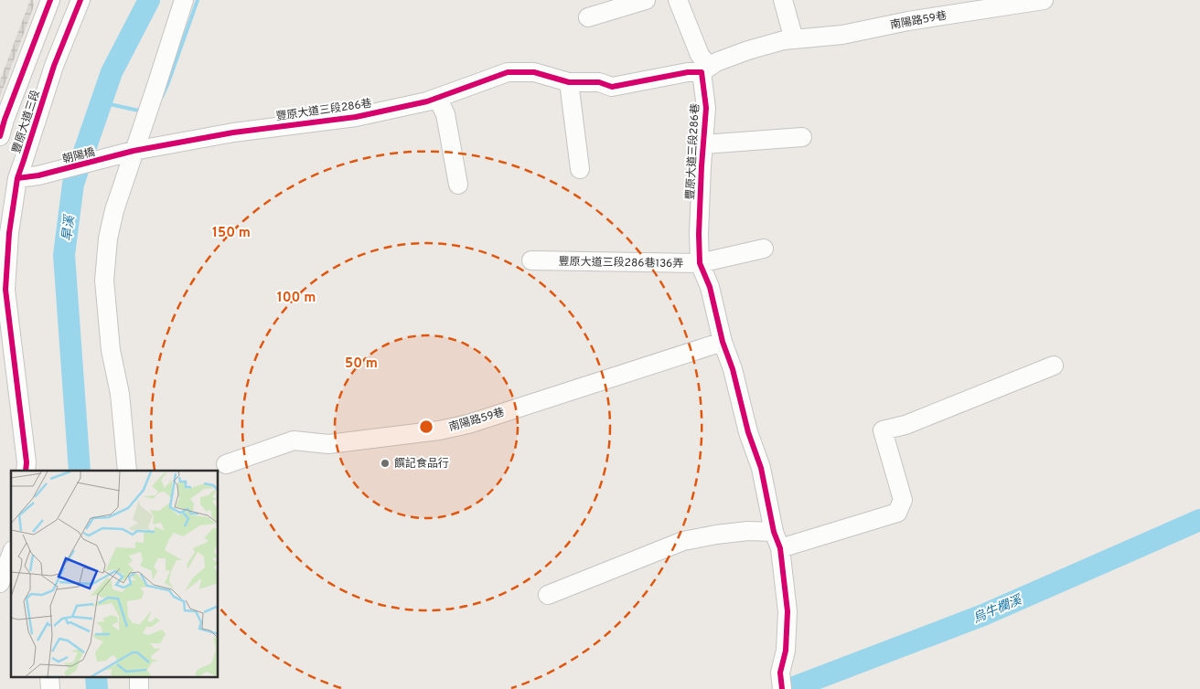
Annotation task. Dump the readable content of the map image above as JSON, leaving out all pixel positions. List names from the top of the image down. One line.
{"streets":{"street":["南陽路59巷","豐原大道三段286巷","豐原大道三段","朝陽橋","豐原大道三段286巷136弄"]},"crossings":[["南陽路59巷","豐原大道三段286巷"],["豐原大道三段286巷","朝陽橋"],["豐原大道三段286巷","豐原大道三段286巷136弄"],["豐原大道三段","朝陽橋"]],"water":["旱溪","烏牛欄溪"],"places":["饌記食品行"],"rings":["150 m","100 m","50 m"]}
